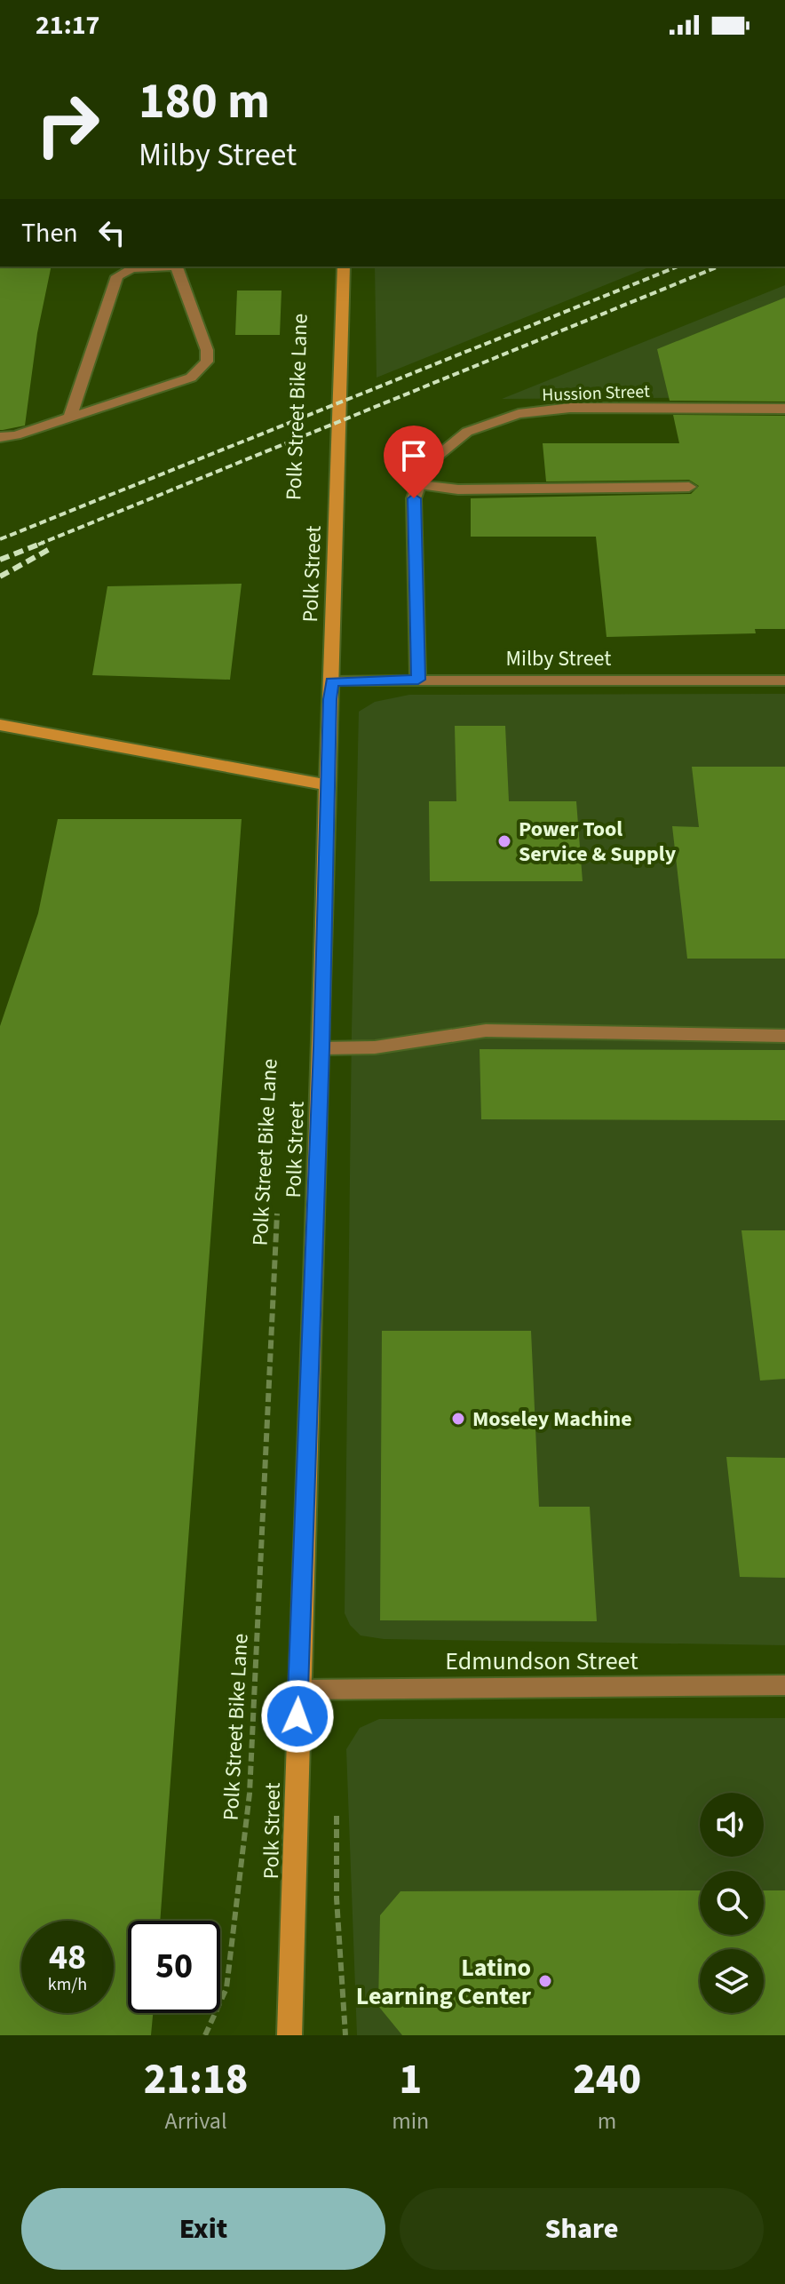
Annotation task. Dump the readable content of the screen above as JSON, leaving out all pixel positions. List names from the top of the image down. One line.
{"streets":{"main road":["Polk Street"],"street":["Hussion Street","Milby Street","Edmundson Street"],"path":["Polk Street Bike Lane"]},"crossings":[["Hussion Street","Milby Street"],["Polk Street","Milby Street"],["Polk Street","Edmundson Street"]],"places":["Power Tool Service & Supply","Moseley Machine","Latino Learning Center"],"page":{"status":"21:17","turn":["180 m","Milby Street"],"then":"Then","speed":"48 km/h","limit":"50","eta":["21:18","Arrival","1","min","240","m"],"buttons":["Exit","Share"]}}
